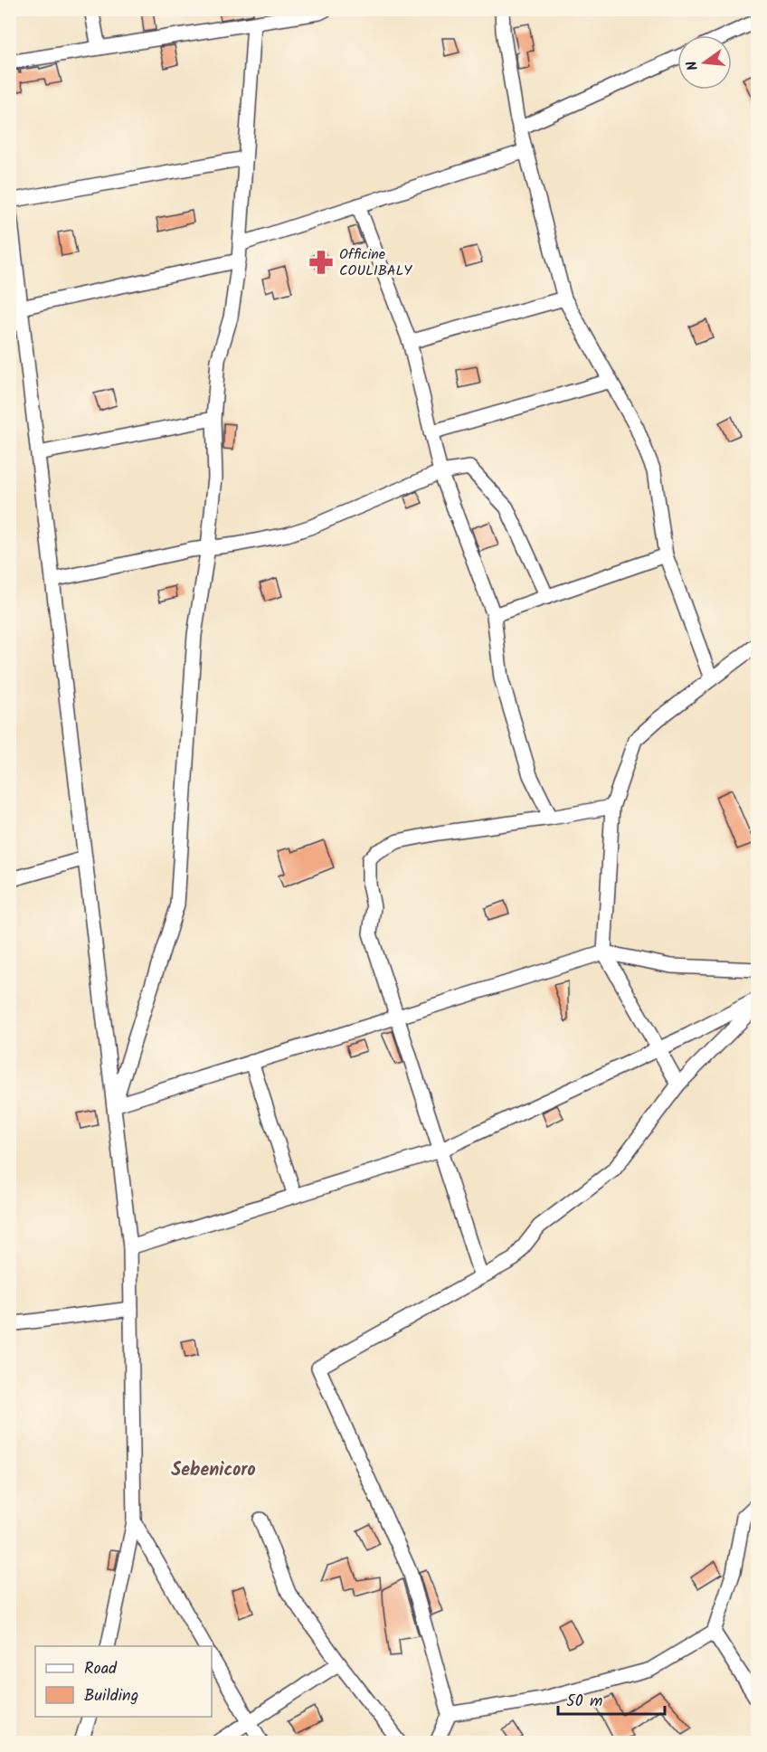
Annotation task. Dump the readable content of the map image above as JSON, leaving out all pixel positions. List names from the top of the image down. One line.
{"districts":["Sebenicoro"],"places":{"pharmacy":["Officine COULIBALY"]},"legend":["Road","Building"],"scale_bar":"50 m","north":"left"}
